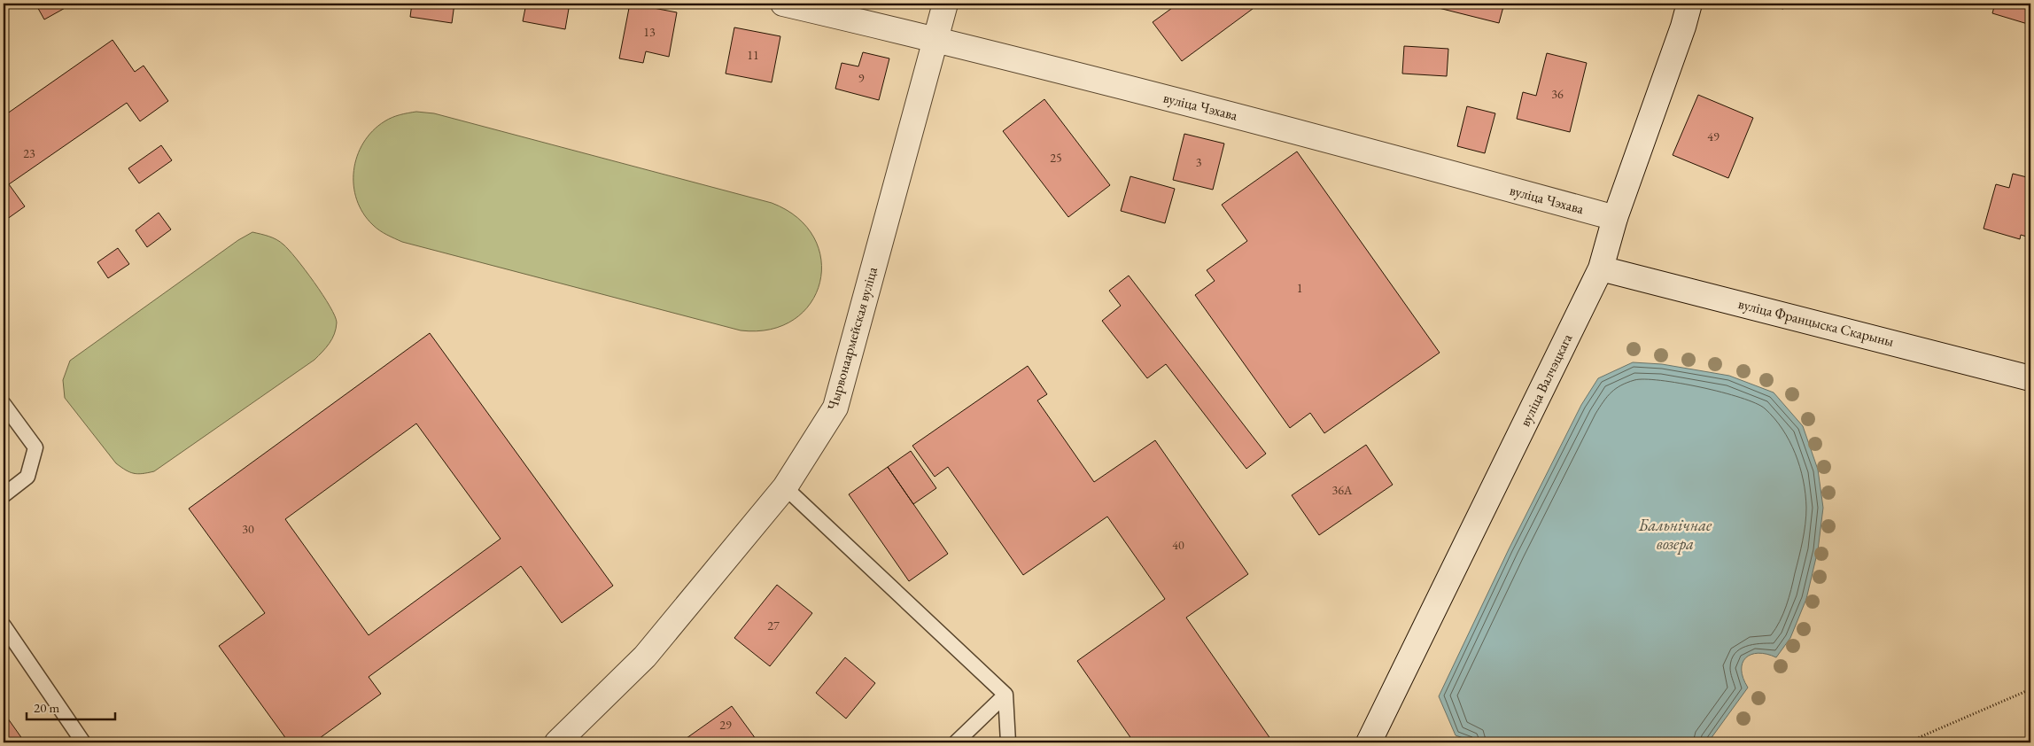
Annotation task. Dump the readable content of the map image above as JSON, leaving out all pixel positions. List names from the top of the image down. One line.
{"streets":{"street":["вуліца Чэхава","вуліца Францыска Скарыны","Чырвонаармейская вуліца","вуліца Валчэцкага"]},"crossings":[["вуліца Чэхава","Чырвонаармейская вуліца"],["вуліца Чэхава","вуліца Валчэцкага"],["вуліца Францыска Скарыны","вуліца Валчэцкага"]],"water":["Бальнічнае возера"],"house_numbers":["13","11","9","36","49","23","25","3","1","36А","30","40","27","29"],"scale_bar":"20 m"}
